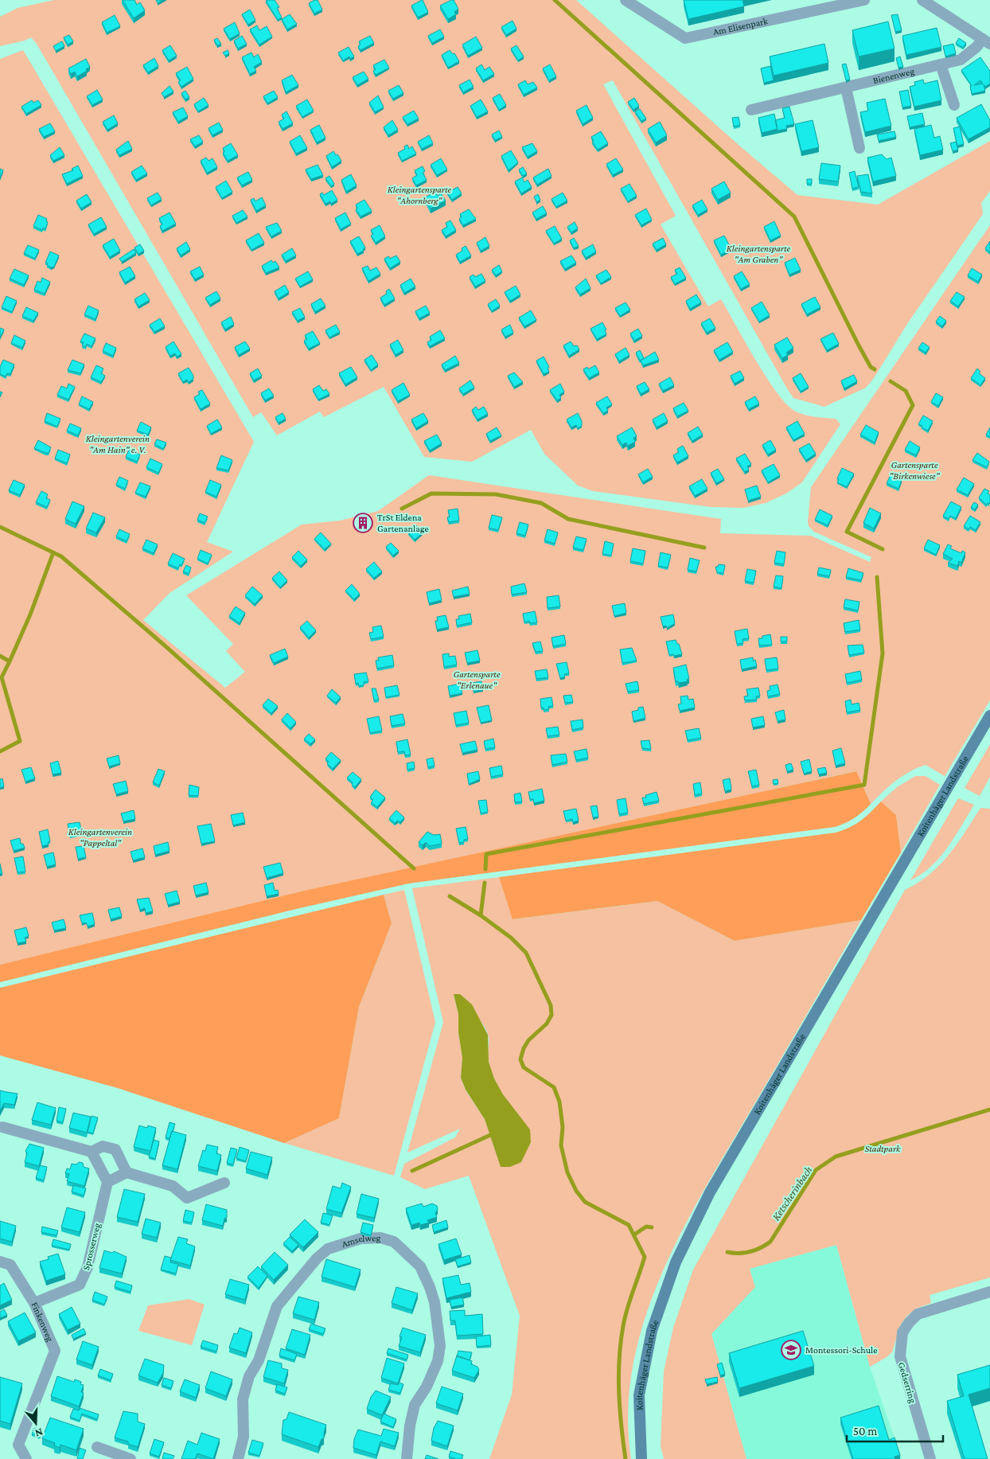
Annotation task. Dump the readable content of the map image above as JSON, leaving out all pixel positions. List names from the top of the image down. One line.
{"streets":{"main road":["Koitenhäger Landstraße"],"street":["Am Elisenpark","Bienenweg","Amselweg","Sprosserweg","Finkenweg","Gedserring"]},"crossings":[["Sprosserweg","Finkenweg"]],"water":["Ketscherinbach"],"parks":["Kleingartensparte \"Ahornberg\"","Kleingartensparte \"Am Graben\"","Kleingartenverein \"Am Hain\" e. V.","Gartensparte \"Birkenwiese\"","Gartensparte \"Erlenaue\"","Kleingartenverein \"Pappeltal\"","Stadtpark"],"places":{"building":["TrSt Eldena Gartenanlage"],"school or university":["Montessori-Schule"]},"scale_bar":"50 m","north":"bottom"}
